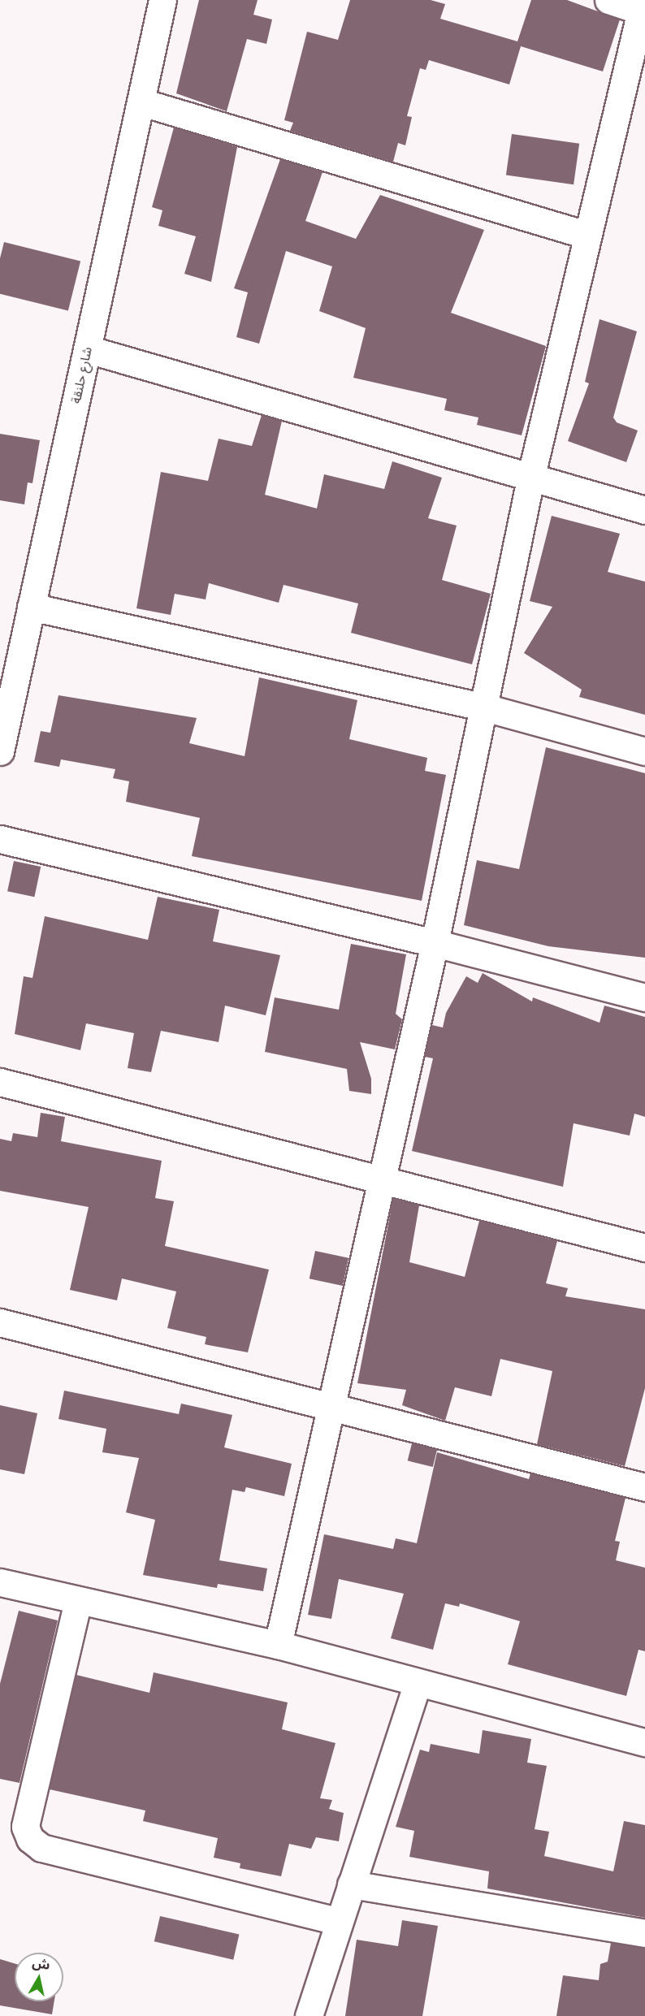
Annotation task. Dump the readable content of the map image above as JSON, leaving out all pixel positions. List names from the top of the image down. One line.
{"streets":{"street":["شارع حلنقة"]},"north":"top"}
